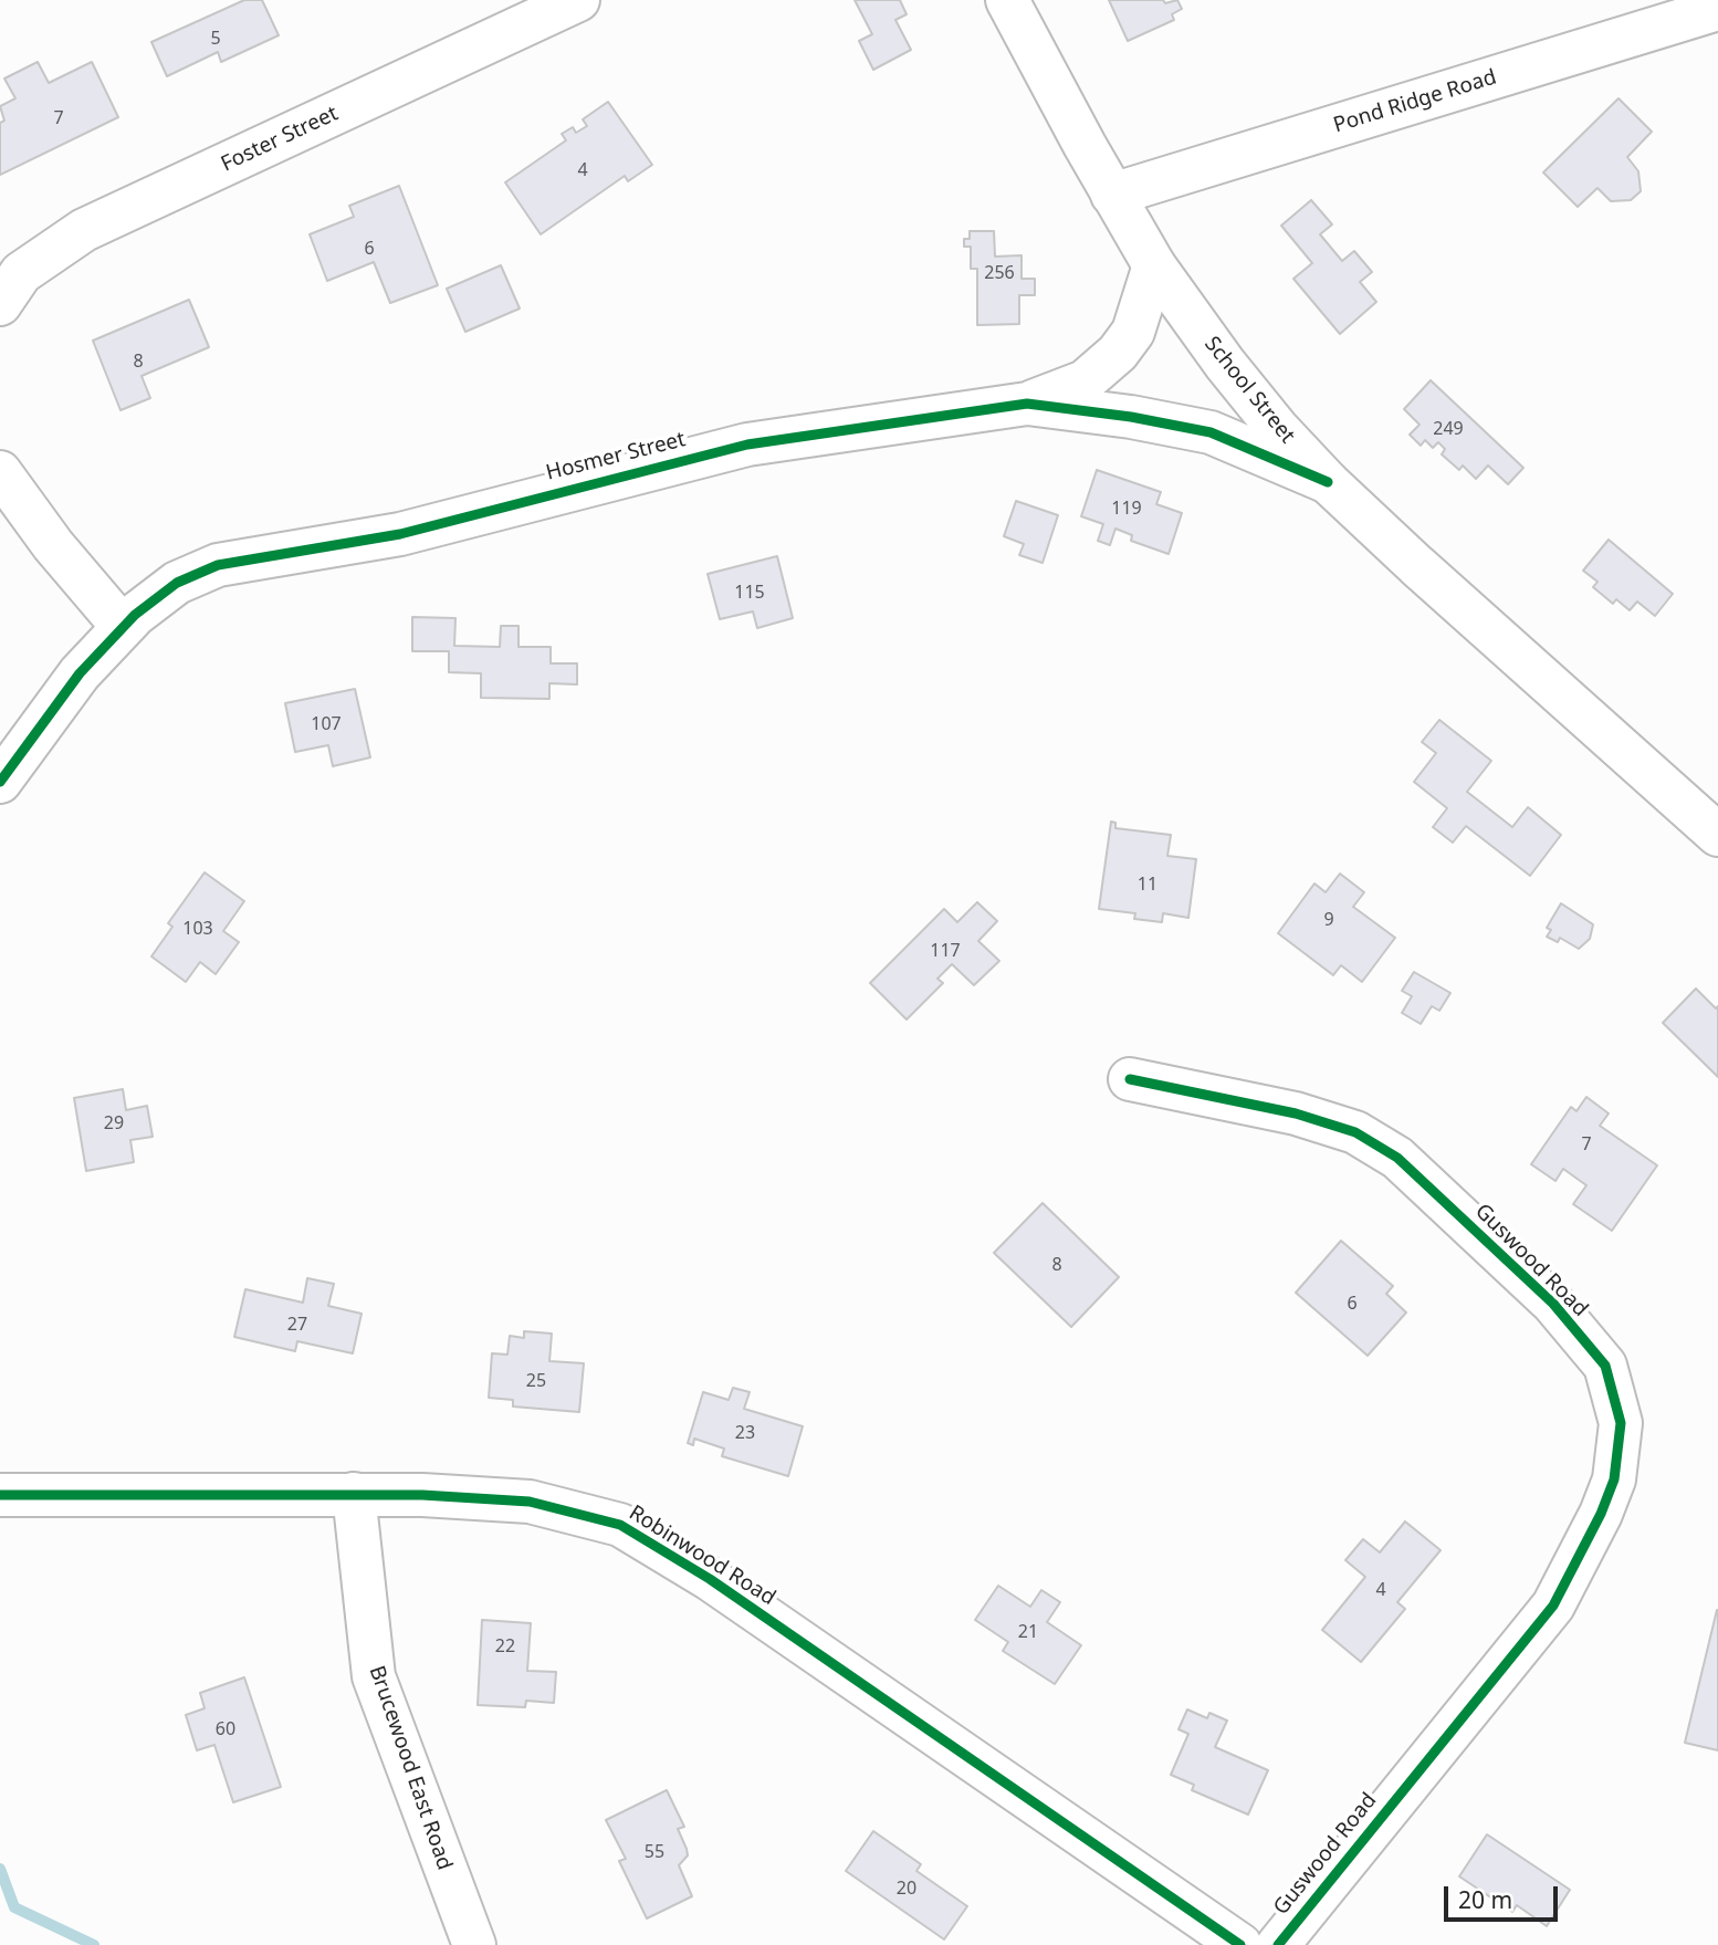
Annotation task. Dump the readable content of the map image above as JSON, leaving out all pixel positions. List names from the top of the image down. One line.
{"streets":{"street":["Pond Ridge Road","Foster Street","School Street","Hosmer Street","Guswood Road","Robinwood Road","Brucewood East Road"]},"crossings":[["Pond Ridge Road","School Street"],["School Street","Hosmer Street"],["Robinwood Road","Brucewood East Road"]],"house_numbers":["5","7","4","6","256","8","249","119","115","107","11","9","103","117","29","7","8","6","27","25","23","4","21","22","60","55","20"],"scale_bar":"20 m"}
